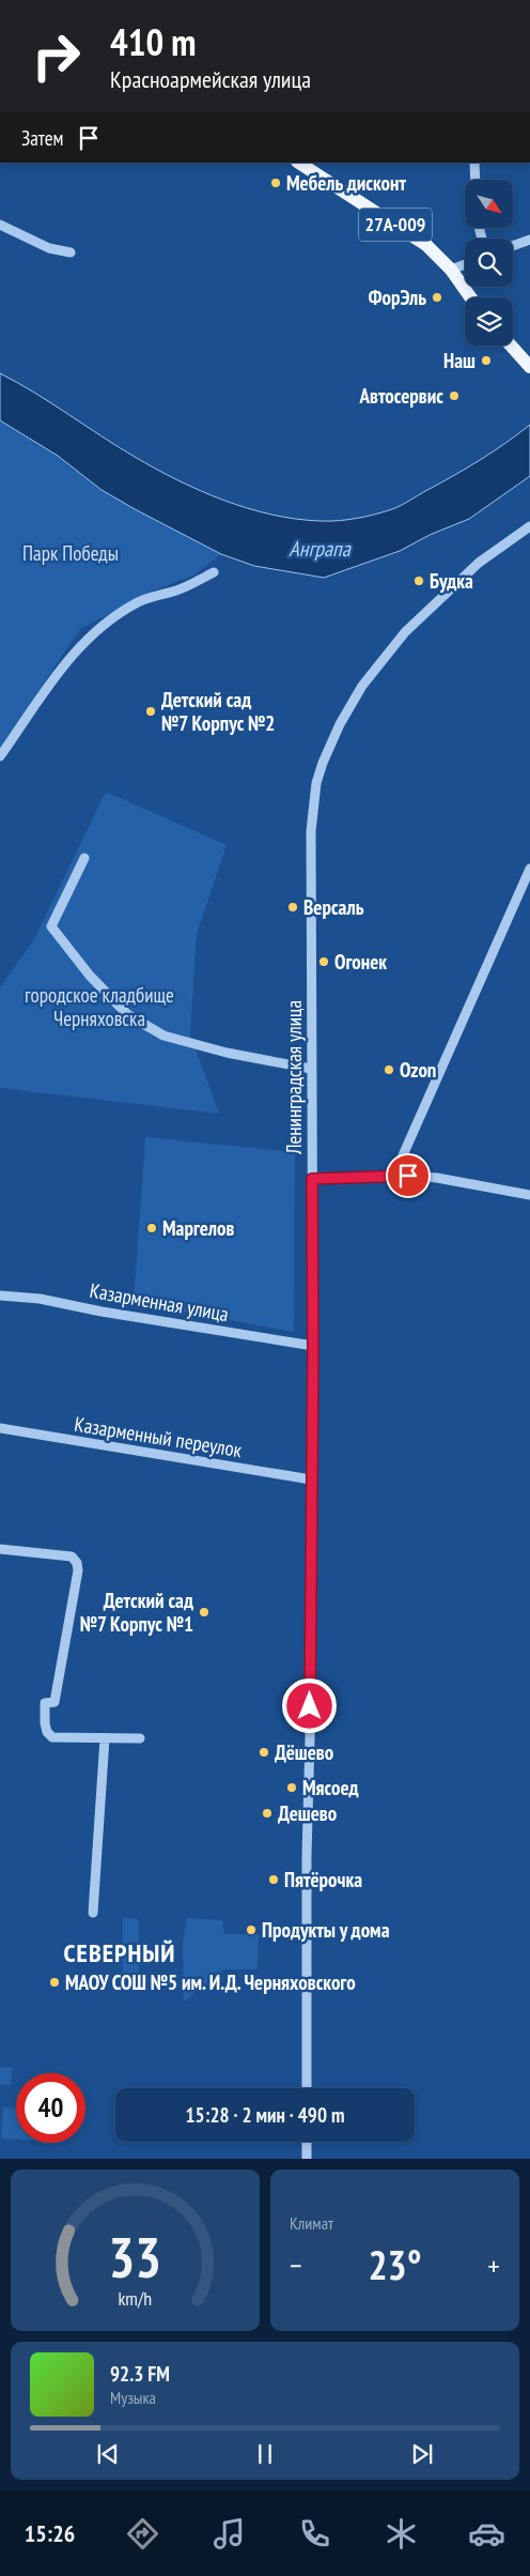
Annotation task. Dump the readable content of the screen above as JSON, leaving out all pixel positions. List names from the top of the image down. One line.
{"streets":{"main road":["27А-009"],"street":["Ленинградская улица","Казарменная улица","Казарменный переулок"]},"crossings":[["Ленинградская улица","Казарменная улица"],["Ленинградская улица","Казарменный переулок"]],"districts":["СЕВЕРНЫЙ"],"water":["Анграпа"],"parks":["Парк Победы","городское кладбище Черняховска"],"places":["Мебель дисконт","ФорЭль","Наш","Автосервис","Будка","Детский сад №7 Корпус №2","Версаль","Огонек","Ozon","Маргелов","Детский сад №7 Корпус №1","Дёшево","Мясоед","Дешево","Пятёрочка","Продукты у дома","МАОУ СОШ №5 им. И.Д. Черняховского"],"north":"bottom right","page":{"turn":["410 m","Красноармейская улица"],"then":"Затем","limit":"40","trip":"15:28 · 2 мин · 490 m","tile":"Климат","heat":["−","23°","+"],"song":["92.3 FM","Музыка"],"tabs":"15:26","gauge":["33","km/h"]}}
